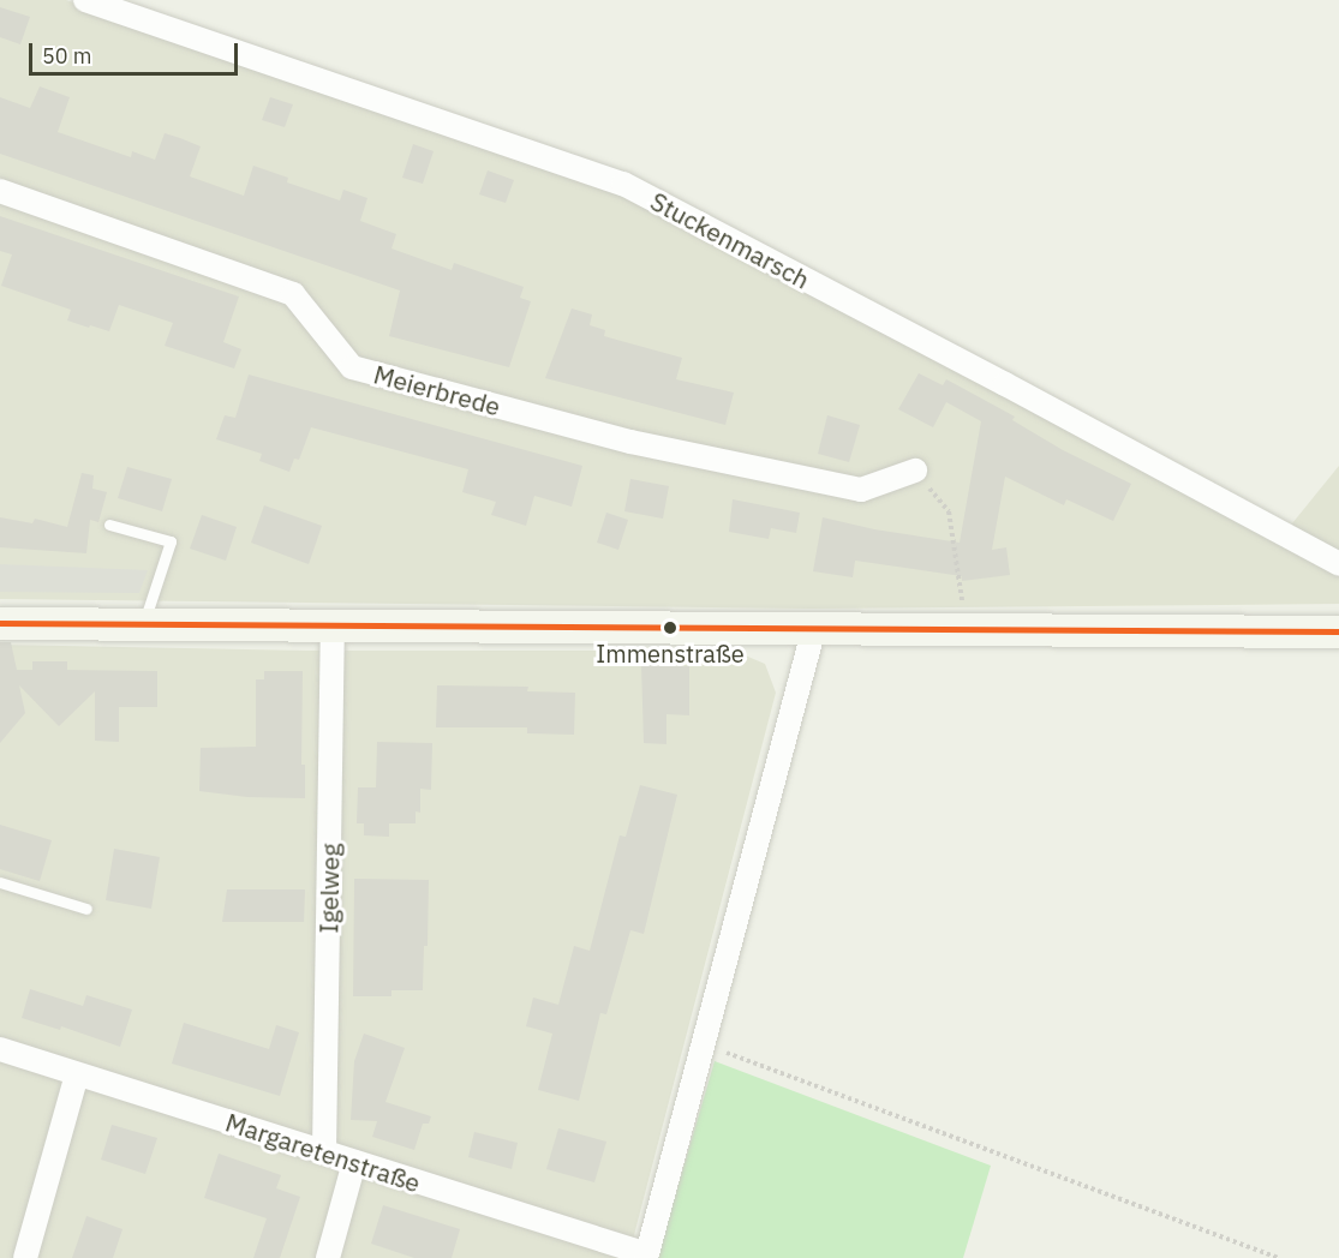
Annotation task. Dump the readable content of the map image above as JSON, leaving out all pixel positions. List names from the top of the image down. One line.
{"streets":{"street":["Stuckenmarsch","Meierbrede","Igelweg","Margaretenstraße"]},"crossings":[["Igelweg","Margaretenstraße"]],"places":["Immenstraße"],"scale_bar":"50 m"}
